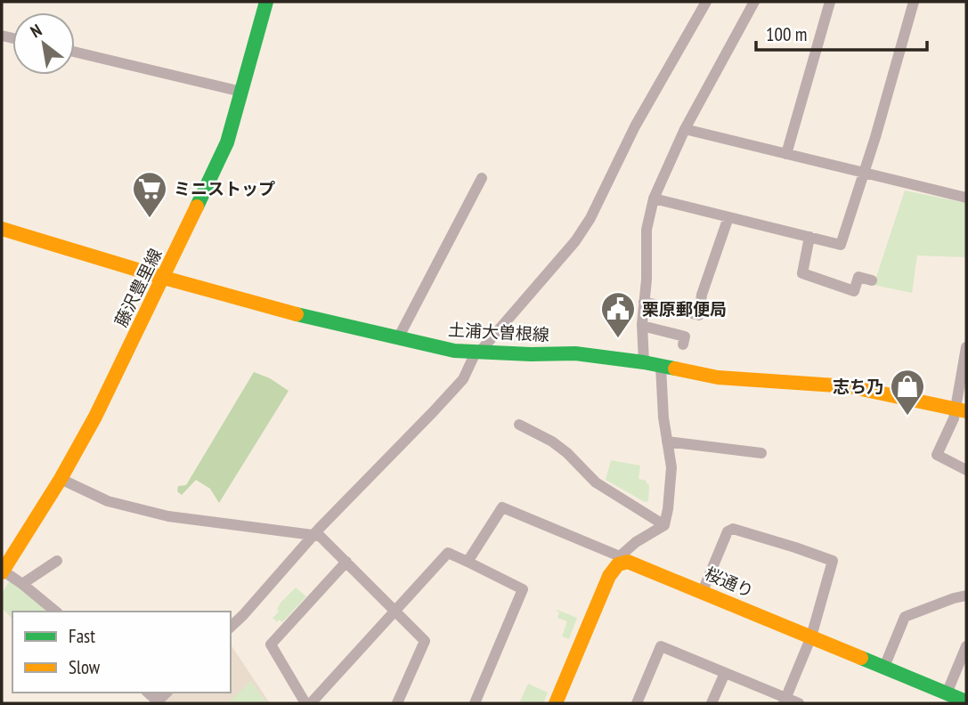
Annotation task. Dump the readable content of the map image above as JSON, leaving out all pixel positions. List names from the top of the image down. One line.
{"streets":{"main road":["藤沢豊里線","土浦大曽根線","桜通り"]},"crossings":[["藤沢豊里線","土浦大曽根線"]],"places":{"supermarket":["ミニストップ"],"public building":["栗原郵便局"],"shop":["志ち乃"]},"legend":["Fast","Slow"],"scale_bar":"100 m","north":"top left"}
